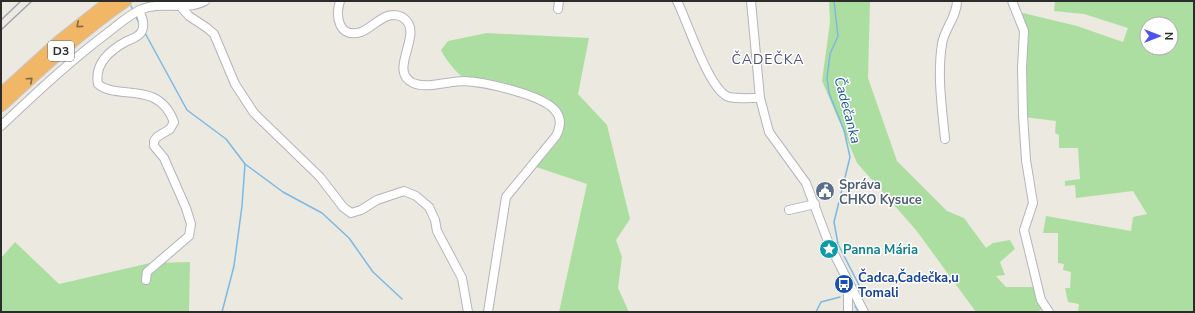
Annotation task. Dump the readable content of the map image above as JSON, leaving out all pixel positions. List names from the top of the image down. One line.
{"streets":{"highway":["D3"]},"districts":["ČADEČKA"],"water":["Čadečanka"],"places":{"public building":["Správa CHKO Kysuce"],"place":["Panna Mária"],"bus stop":["Čadca,Čadečka,u Tomali"]},"north":"right"}
